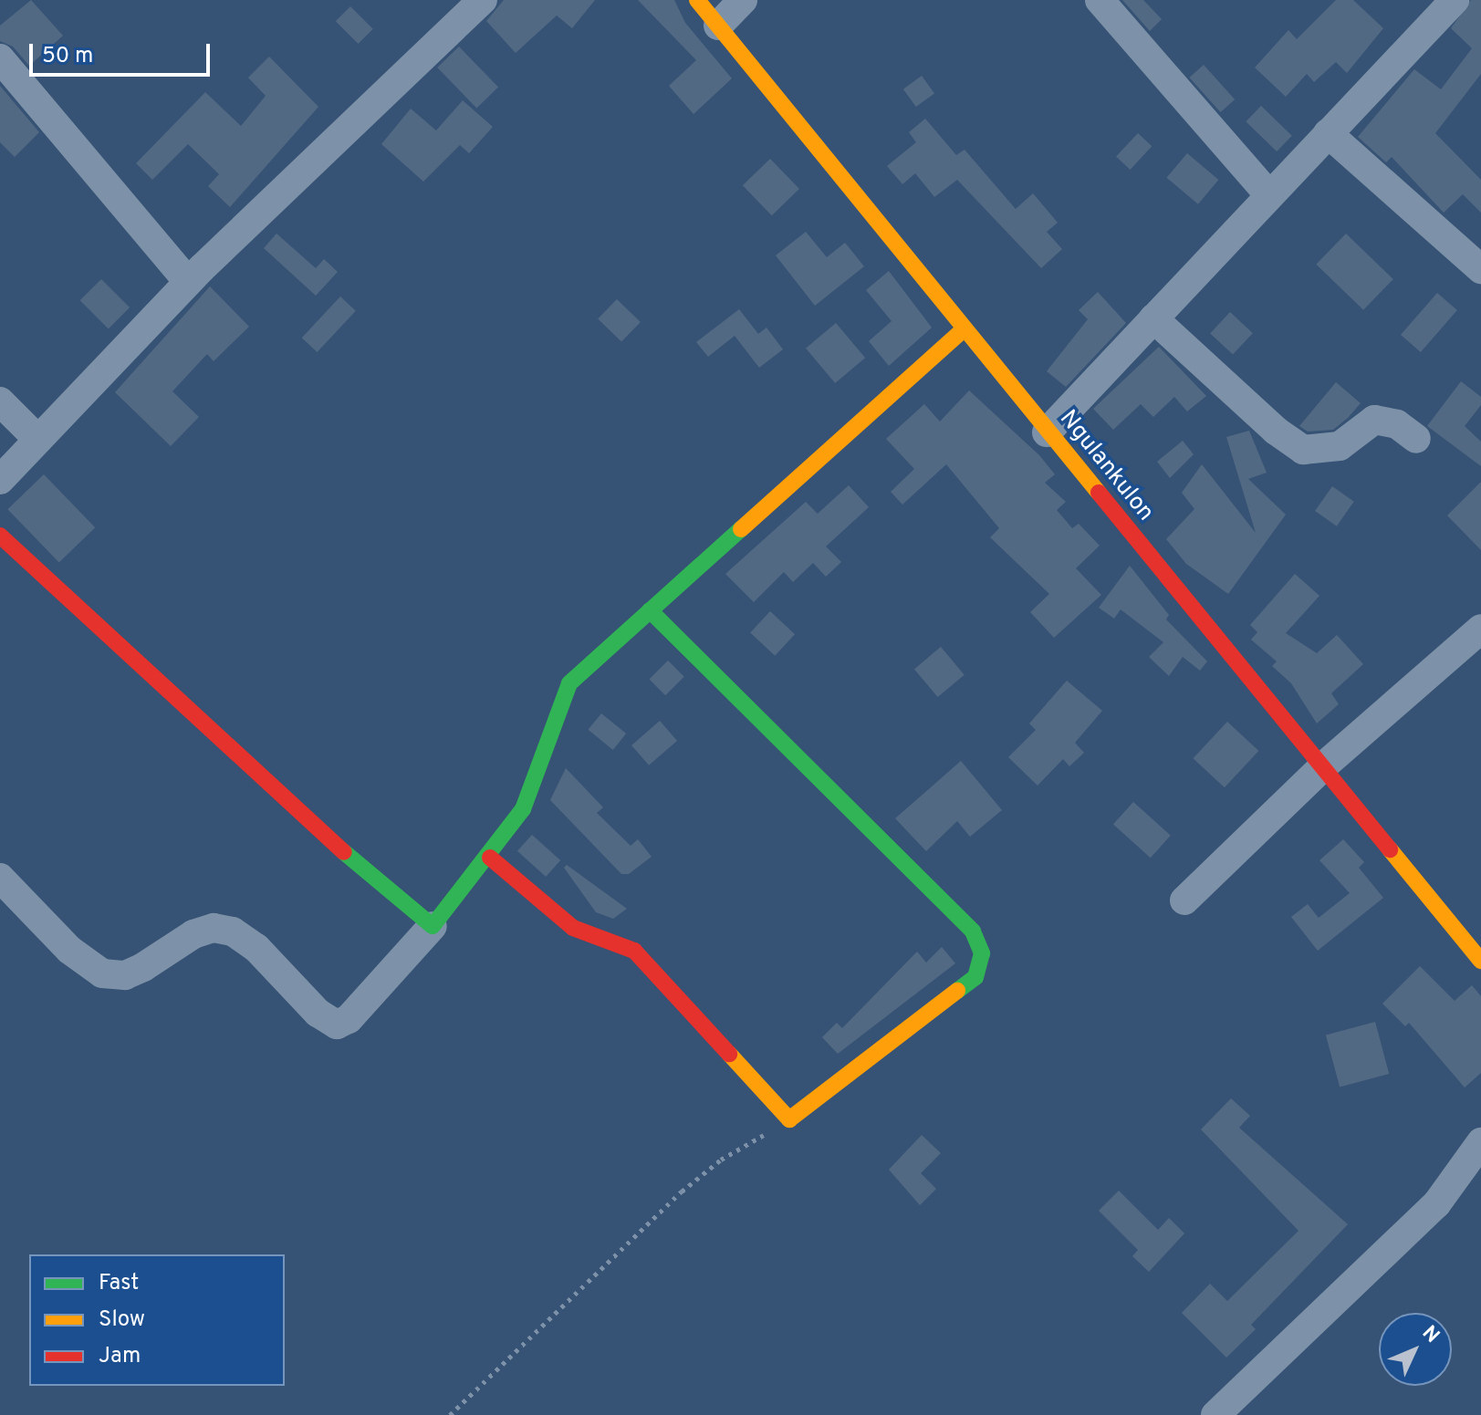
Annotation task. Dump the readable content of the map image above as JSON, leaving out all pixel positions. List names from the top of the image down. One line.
{"streets":{"street":["Ngulankulon"]},"legend":["Fast","Slow","Jam"],"scale_bar":"50 m","north":"top right"}
